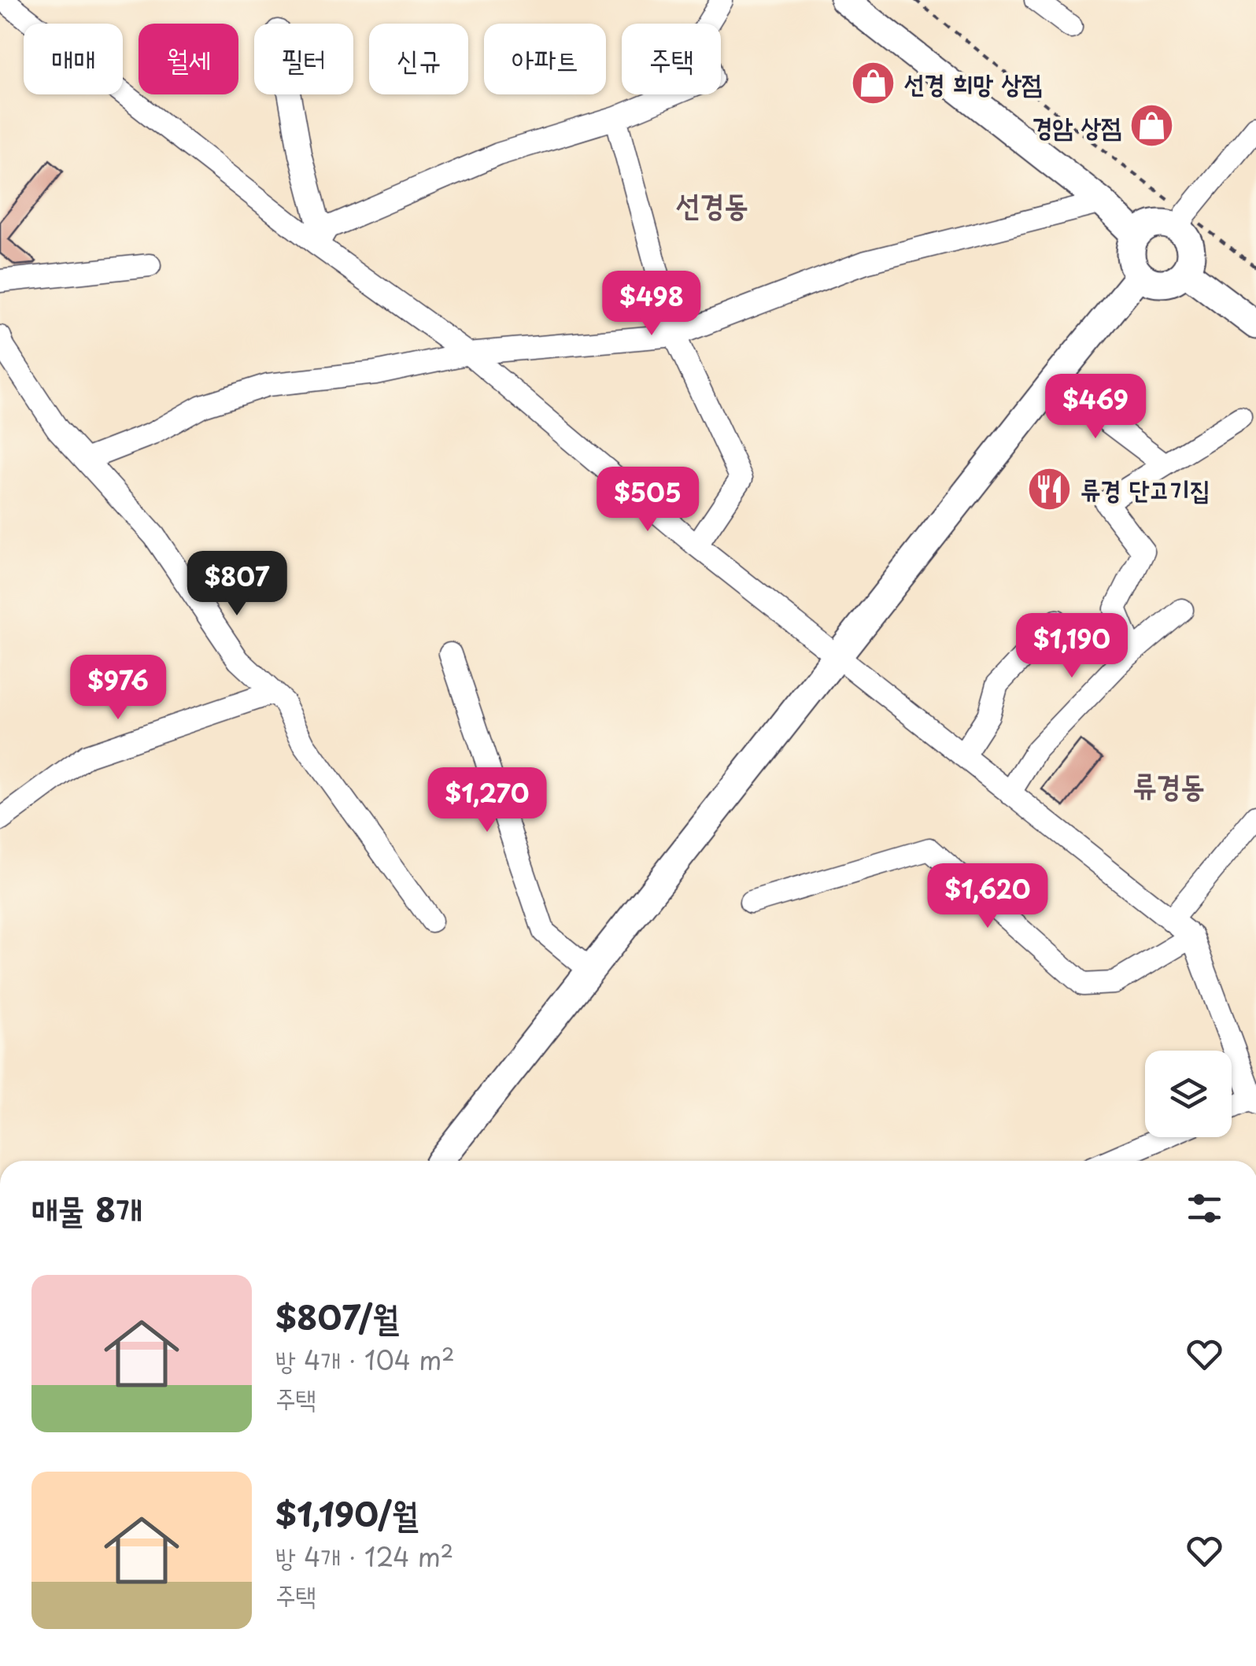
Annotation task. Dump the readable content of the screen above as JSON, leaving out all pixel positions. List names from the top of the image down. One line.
{"districts":["선경동","류경동"],"places":{"shop":["선경 희망 상점","경암 상점"],"restaurant":["류경 단고기집"]},"page":{"chip":["매매","월세","필터","신규","아파트","주택"],"price":["$498","$469","$505","$807","$1,190","$976","$1,270","$1,620"],"heading":"매물 8개","list":[{"name":"$807/월","note":"방 4개 · 104 m² · 주택"},{"name":"$1,190/월","note":"방 4개 · 124 m² · 주택"}]}}
